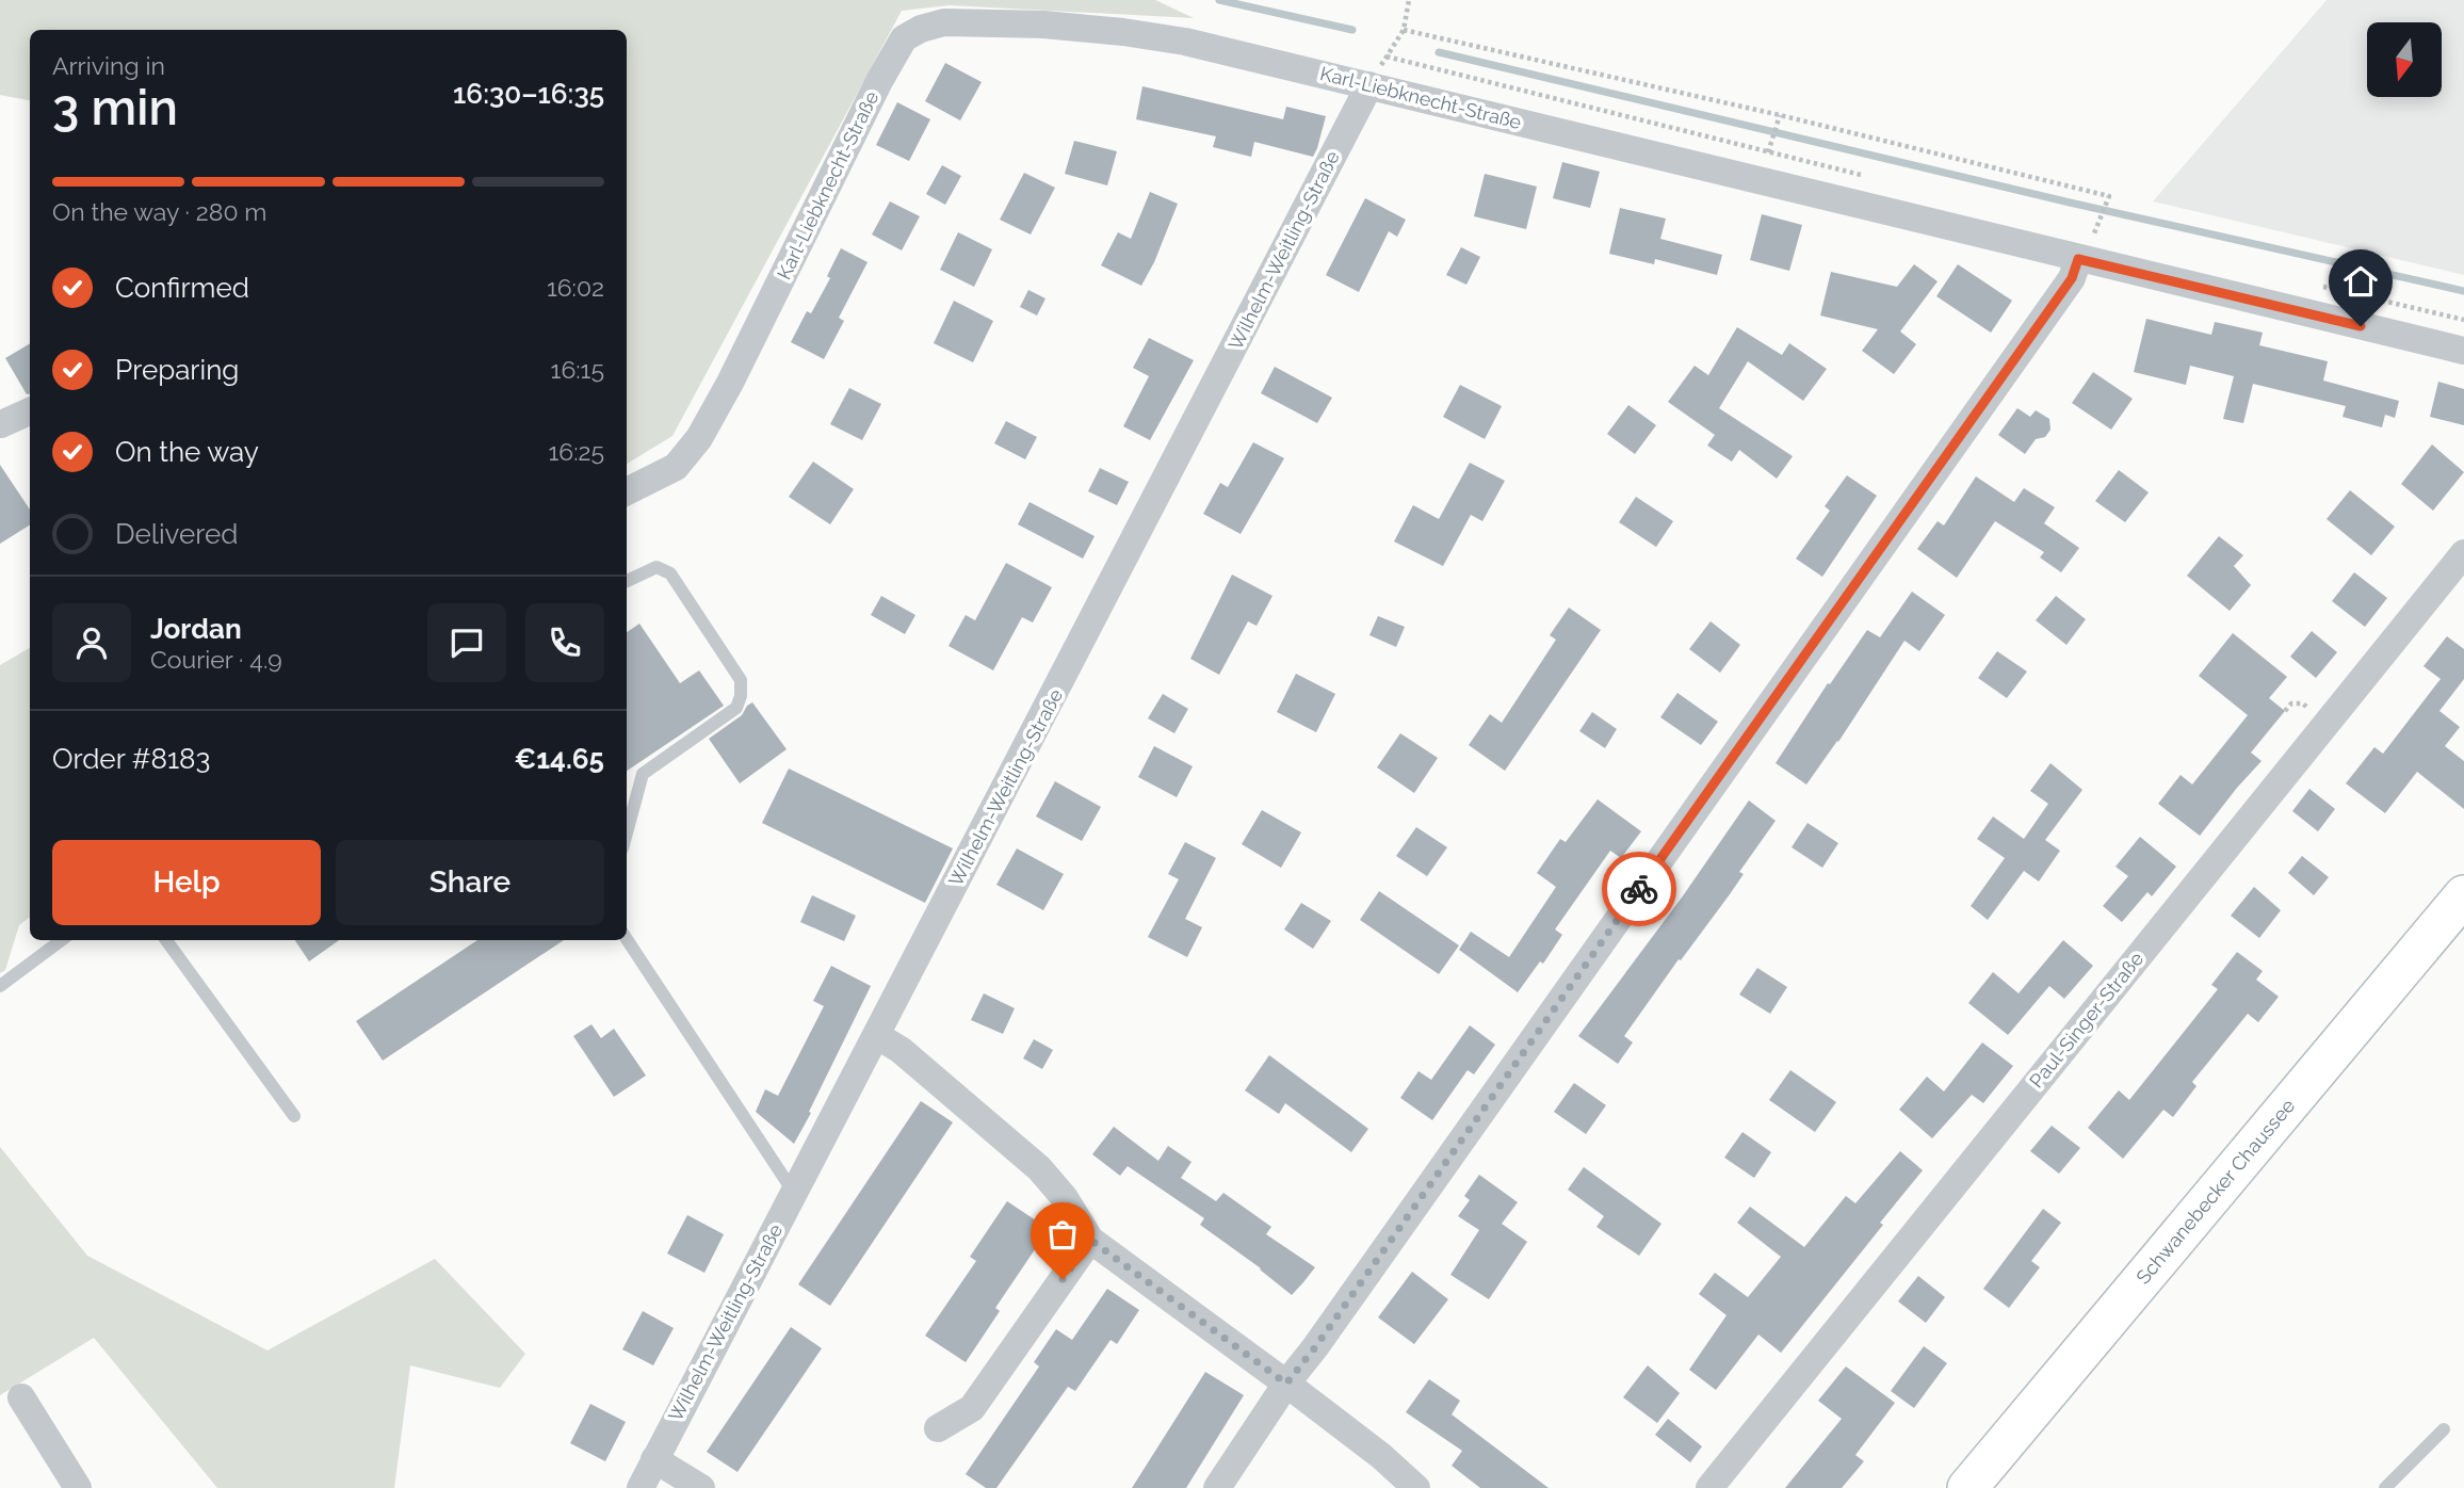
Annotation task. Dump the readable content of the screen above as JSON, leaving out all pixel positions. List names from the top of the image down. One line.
{"streets":{"main road":["Schwanebecker Chaussee"],"street":["Karl-Liebknecht-Straße","Wilhelm-Weitling-Straße","Paul-Singer-Straße"]},"crossings":[["Karl-Liebknecht-Straße","Wilhelm-Weitling-Straße"]],"north":"bottom","page":{"heading":["3 min","Arriving in","16:30–16:35"],"panel":["Jordan","Courier · 4.9","Order #8183","€14.65"],"bar":"On the way · 280 m","list":[["Confirmed","16:02"],["Preparing","16:15"],["On the way","16:25"],"Delivered"],"buttons":["Help","Share"]}}
